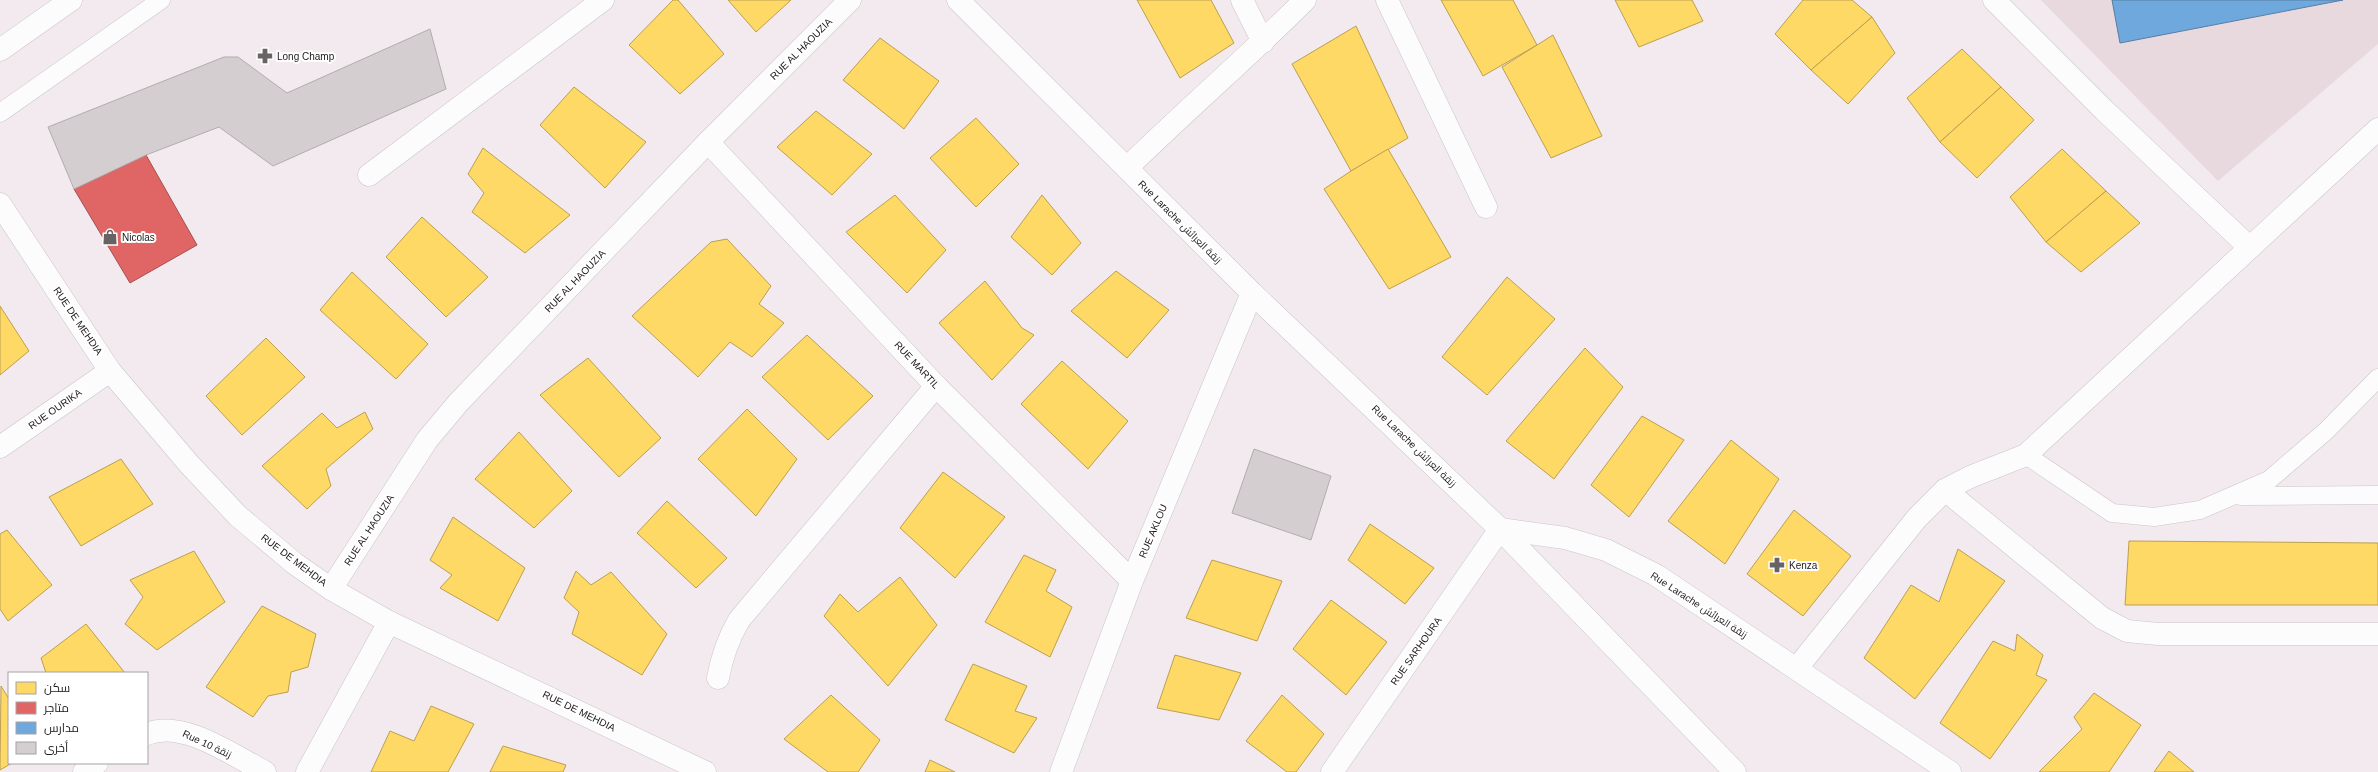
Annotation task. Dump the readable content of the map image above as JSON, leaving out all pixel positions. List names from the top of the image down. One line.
{"streets":{"street":["RUE AL HAOUZIA","Rue Larache زنقة العرائش","RUE DE MEHDIA","RUE MARTIL","RUE OURIKA","RUE AKLOU","RUE SARHOURA","Rue 10 زنقة"]},"crossings":[["RUE AL HAOUZIA","RUE DE MEHDIA"],["RUE AL HAOUZIA","RUE MARTIL"],["Rue Larache زنقة العرائش","RUE AKLOU"],["Rue Larache زنقة العرائش","RUE SARHOURA"],["RUE DE MEHDIA","RUE OURIKA"],["RUE MARTIL","RUE AKLOU"]],"places":{"pharmacy":["Long Champ","Kenza"],"shop":["Nicolas"]},"legend":["سكن","متاجر","مدارس","أخرى"]}
